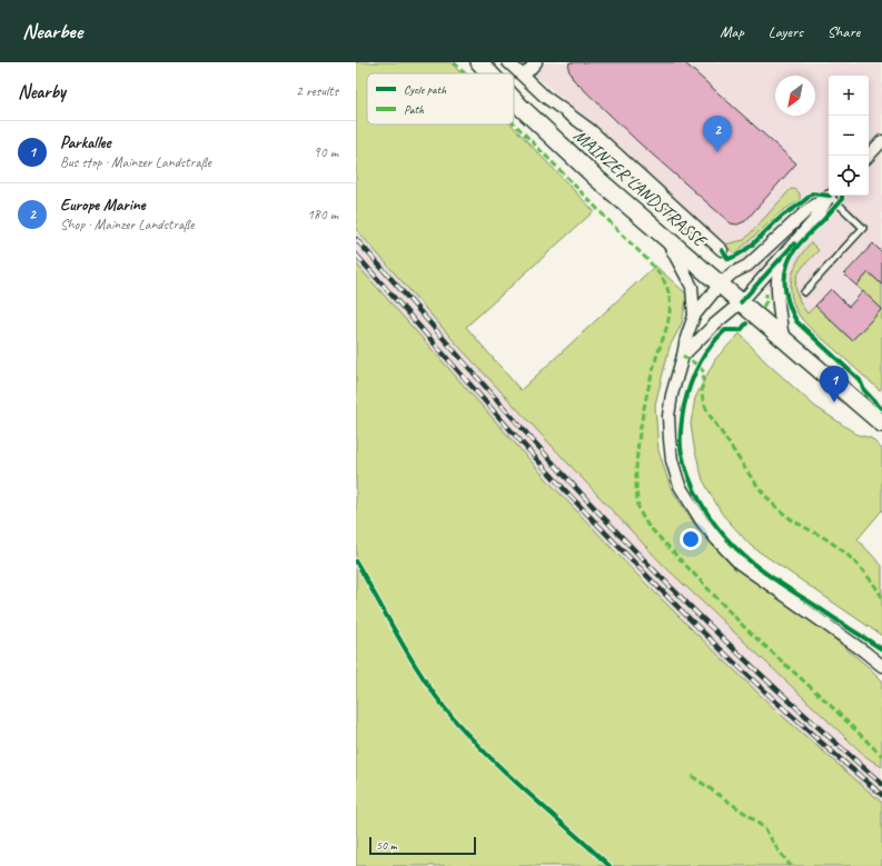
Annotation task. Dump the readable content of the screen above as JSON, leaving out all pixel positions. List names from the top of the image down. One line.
{"streets":{"main road":["MAINZER LANDSTRASSE"]},"legend":["Cycle path","Path"],"scale_bar":"50 m","north":"bottom left","page":{"header":"Nearbee","nav":["Map","Layers","Share"],"heading":["Nearby","2 results"],"map_buttons":["+","−"],"pins":["2","1"],"list":[{"mark":"1","name":"Parkallee","note":"Bus stop · Mainzer Landstraße","value":"90 m"},{"mark":"2","name":"Europe Marine","note":"Shop · Mainzer Landstraße","value":"180 m"}],"scale":"50 m"}}
